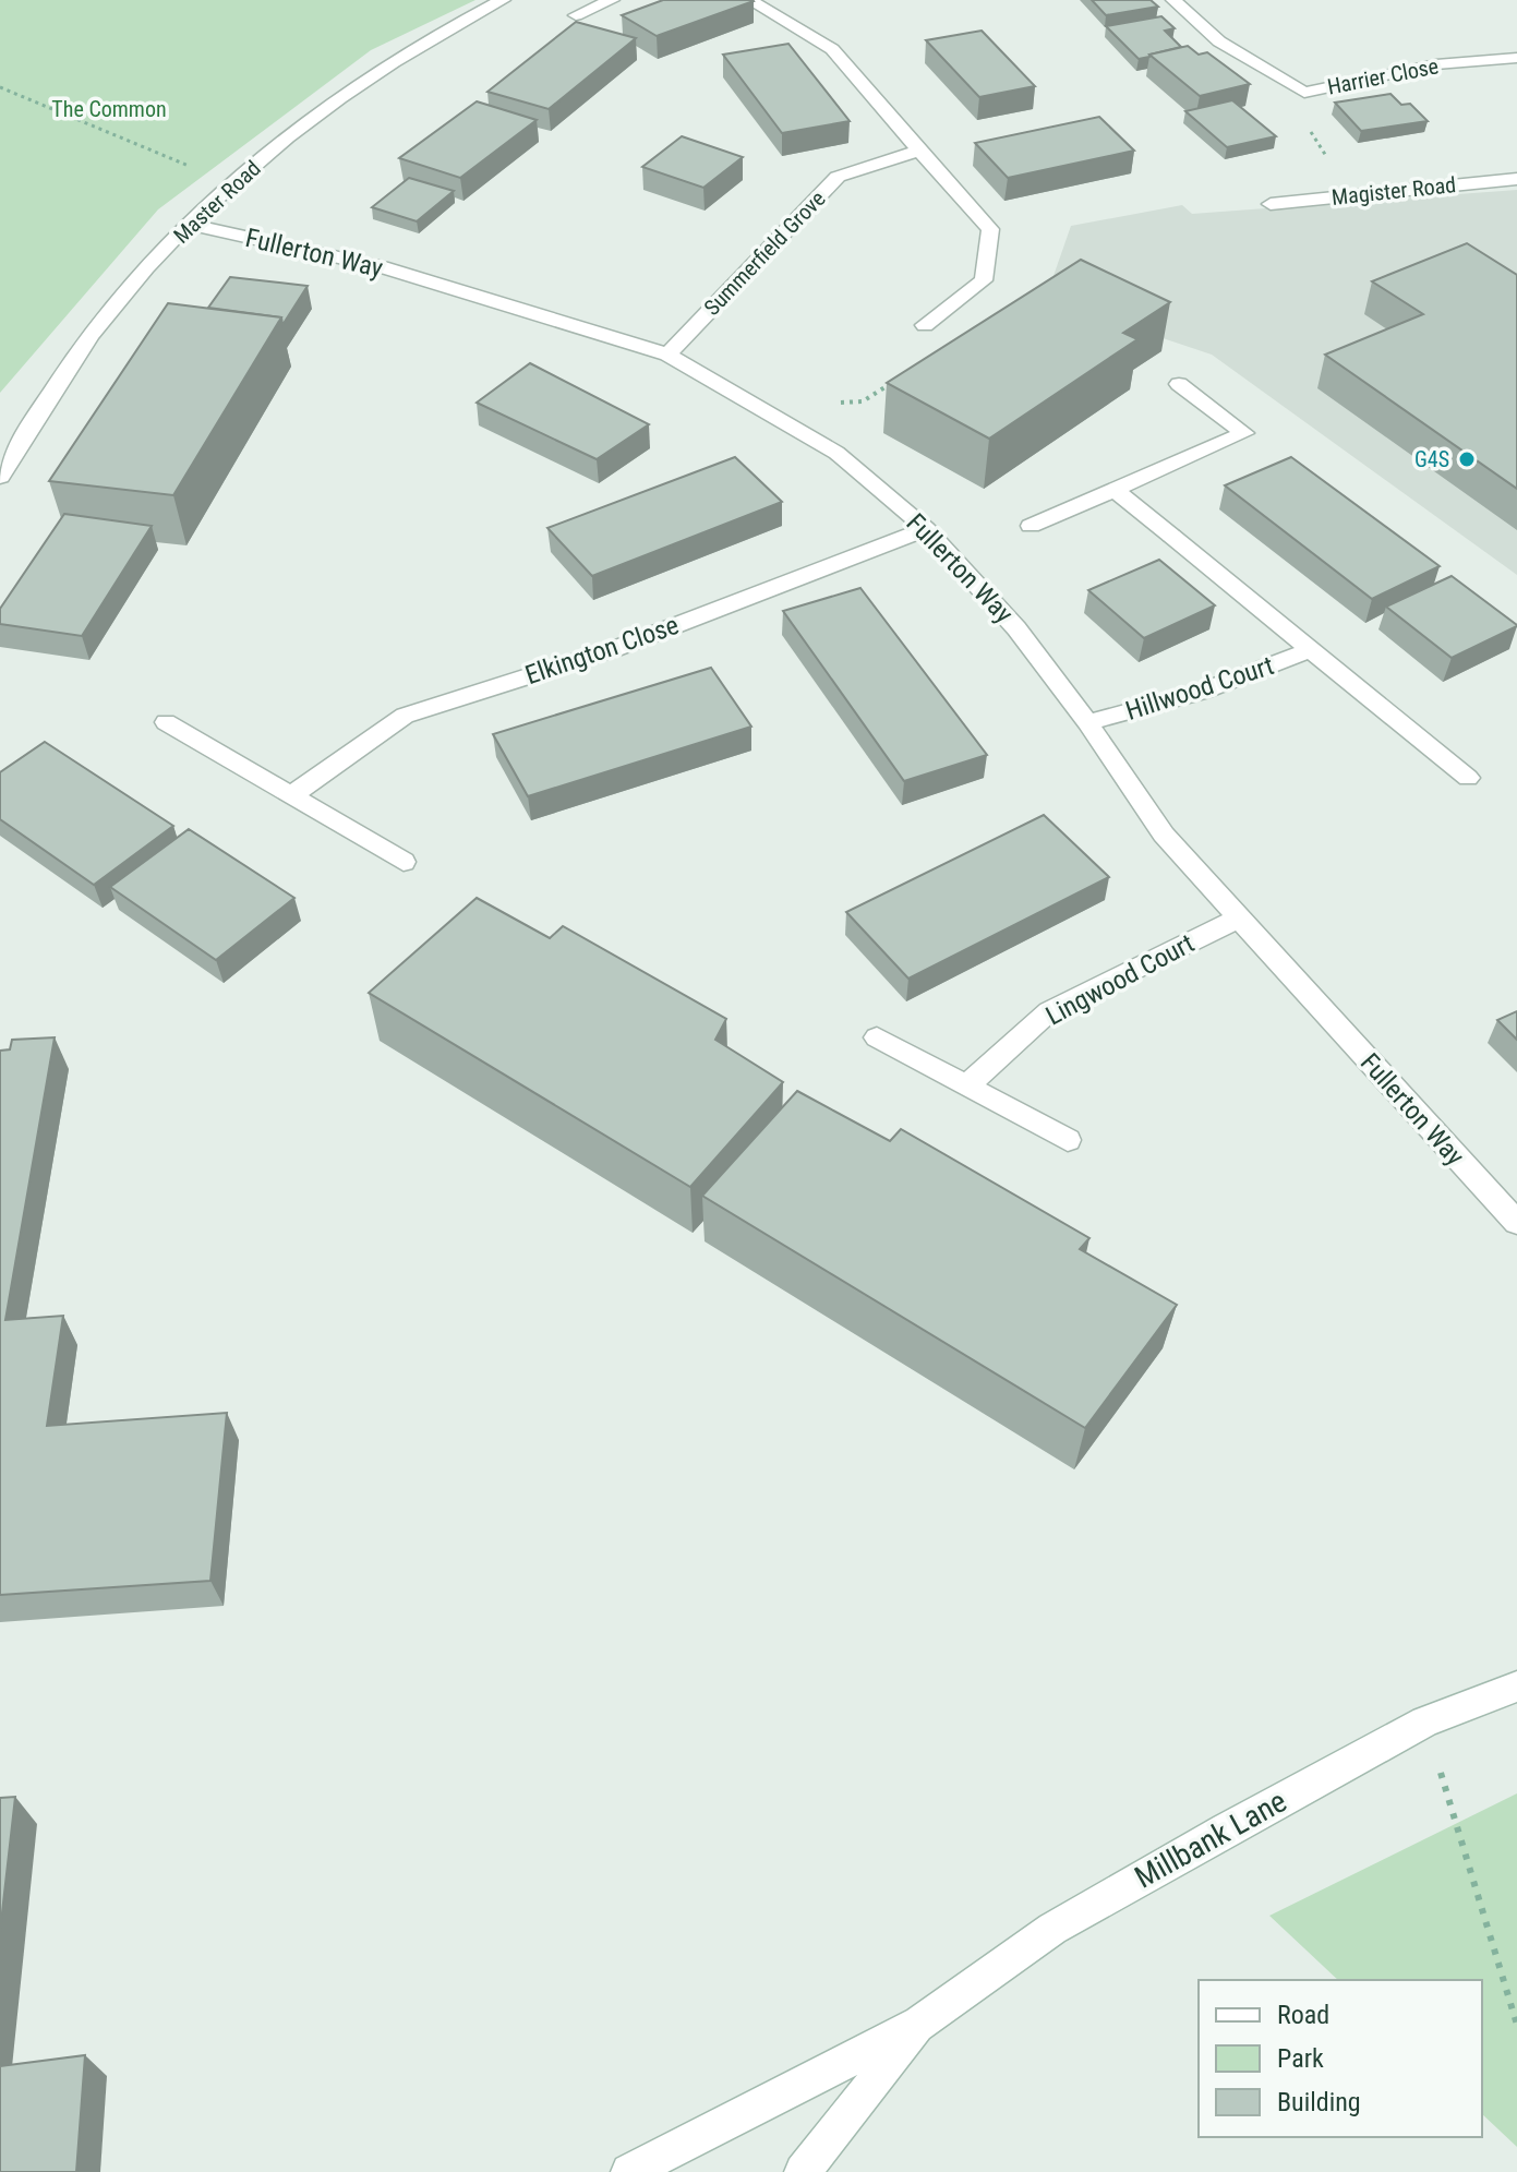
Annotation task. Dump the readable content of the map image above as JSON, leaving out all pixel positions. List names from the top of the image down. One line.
{"streets":{"street":["Harrier Close","Magister Road","Master Road","Fullerton Way","Summerfield Grove","Elkington Close","Hillwood Court","Lingwood Court","Millbank Lane"]},"crossings":[["Master Road","Fullerton Way"],["Fullerton Way","Summerfield Grove"],["Fullerton Way","Elkington Close"],["Fullerton Way","Hillwood Court"],["Fullerton Way","Lingwood Court"]],"parks":["The Common"],"places":["G4S"],"legend":["Road","Park","Building"]}
